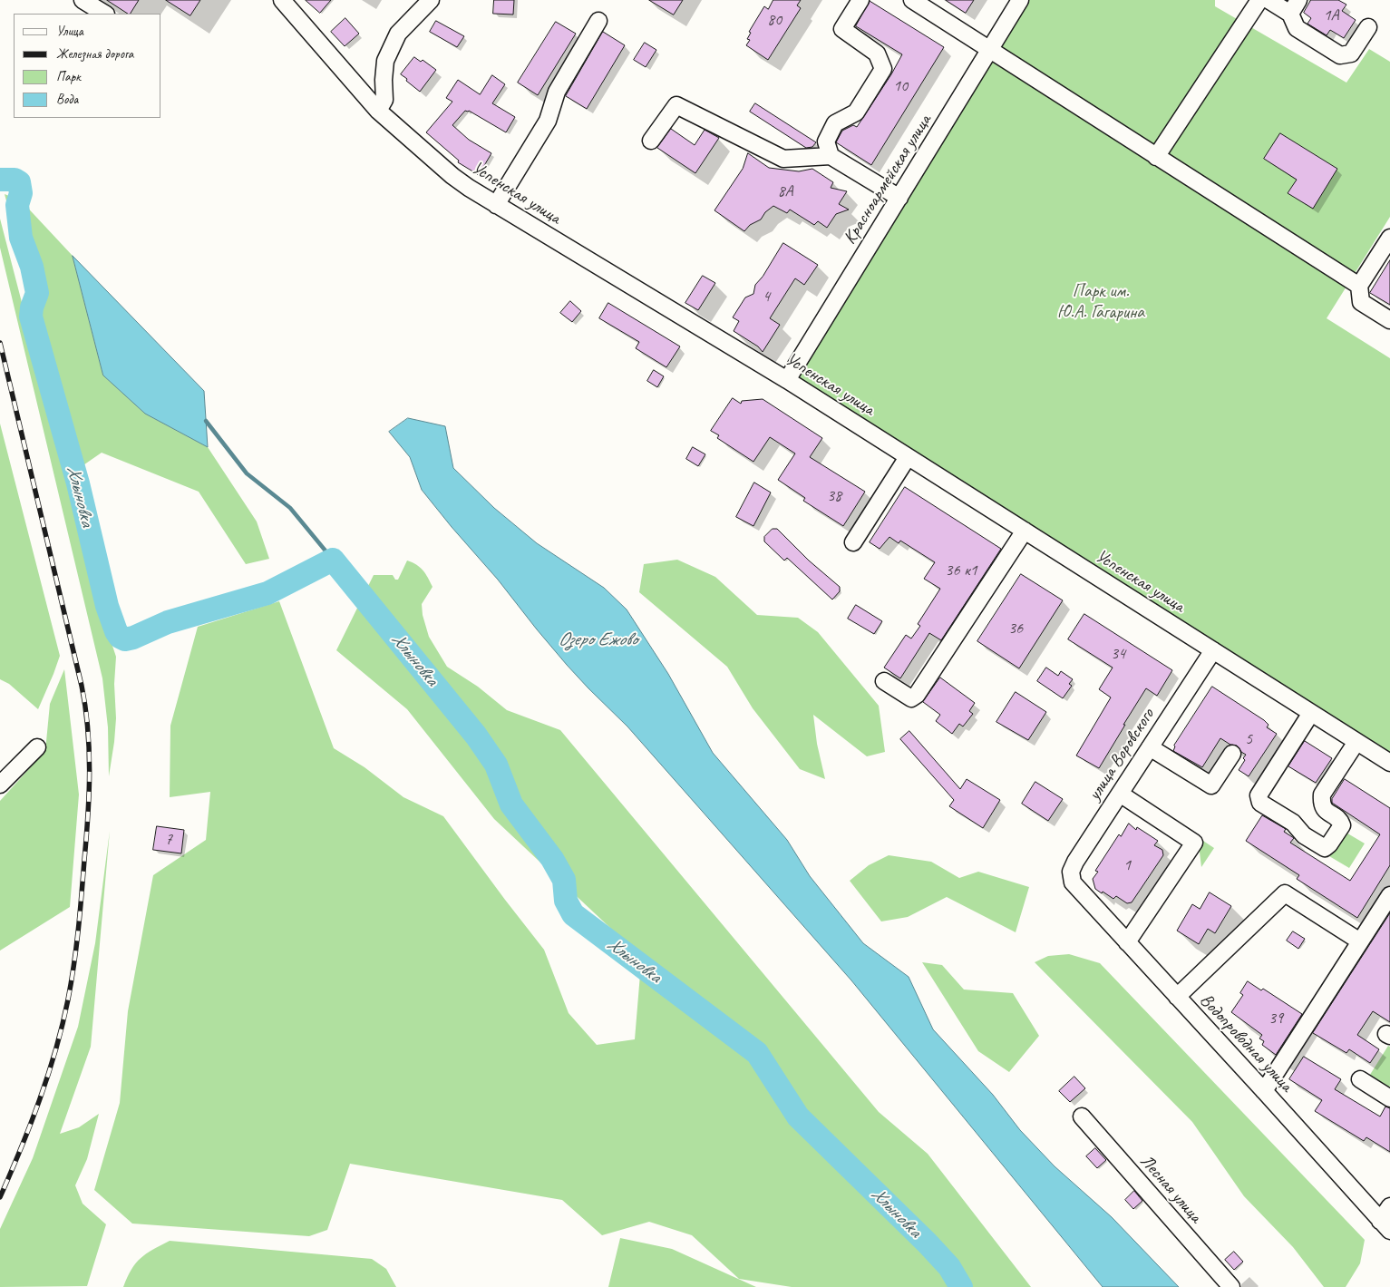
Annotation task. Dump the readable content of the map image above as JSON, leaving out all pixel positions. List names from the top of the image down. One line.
{"streets":{"street":["Красноармейская улица","Успенская улица","улица Воровского","Водопроводная улица","Лесная улица"]},"crossings":[["Красноармейская улица","Успенская улица"],["Успенская улица","улица Воровского"],["улица Воровского","Водопроводная улица"]],"water":["Хлыновка","Озеро Ежово"],"parks":["Парк им. Ю.А. Гагарина"],"house_numbers":["1А","80","10","8А","4","38","36 к1","36","34","5","7","1","39"],"legend":["Улица","Железная дорога","Парк","Вода"]}
